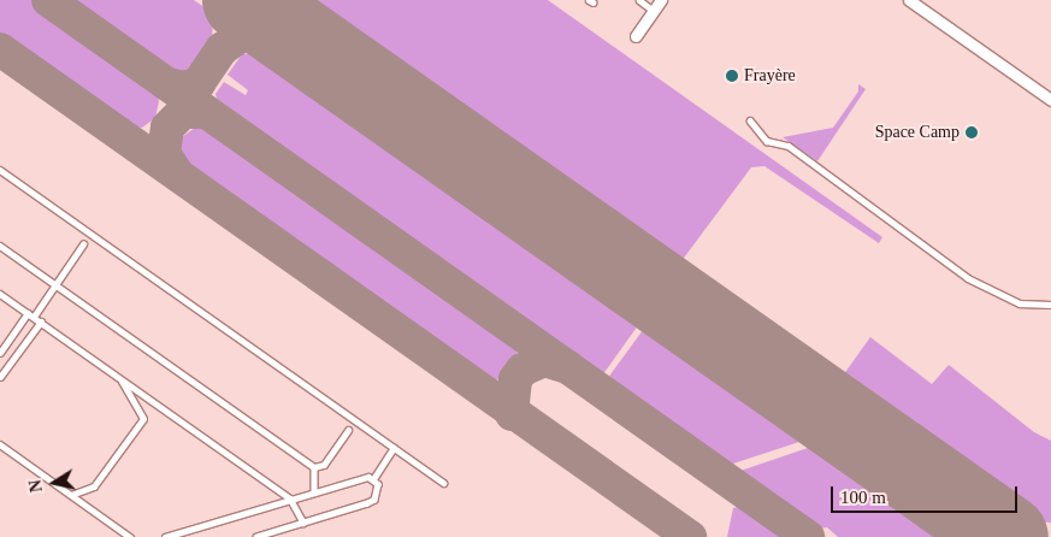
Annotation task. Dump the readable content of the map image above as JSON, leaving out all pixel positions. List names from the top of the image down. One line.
{"places":["Frayère","Space Camp"],"scale_bar":"100 m","north":"left"}
